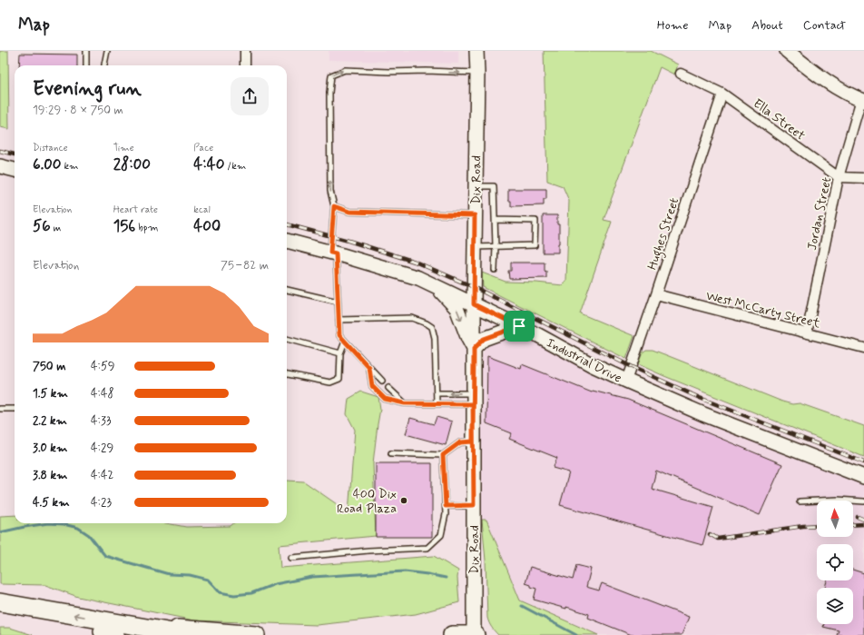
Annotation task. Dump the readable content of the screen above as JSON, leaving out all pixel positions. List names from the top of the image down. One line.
{"streets":{"main road":["Dix Road","Industrial Drive"],"street":["Ella Street","Jordan Street","Hughes Street","West McCarty Street"]},"crossings":[["Ella Street","Jordan Street"],["Ella Street","Hughes Street"],["Dix Road","Industrial Drive"],["Jordan Street","West McCarty Street"],["Hughes Street","West McCarty Street"],["Hughes Street","Industrial Drive"]],"places":["400 Dix Road Plaza"],"north":"top","page":{"header":"Map","nav":["Home","Map","About","Contact"],"heading":["Evening run","19:29 · 8 × 750 m"],"stats":[["Distance","6.00 km"],["Time","28:00"],["Pace","4:40 /km"],["Elevation","56 m"],["Heart rate","156 bpm"],["kcal","400"]],"chart":["Elevation","75–82 m"],"list":[{"name":"750 m","note":"4:59"},{"name":"1.5 km","note":"4:48"},{"name":"2.2 km","note":"4:33"},{"name":"3.0 km","note":"4:29"},{"name":"3.8 km","note":"4:42"},{"name":"4.5 km","note":"4:23"}]}}
